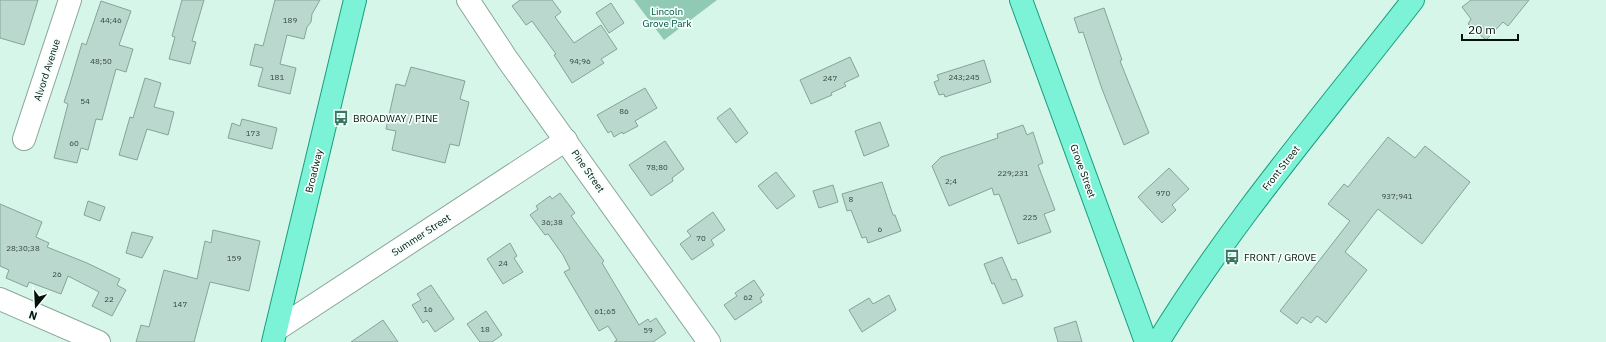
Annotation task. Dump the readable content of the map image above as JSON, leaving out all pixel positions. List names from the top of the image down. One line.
{"streets":{"main road":["Front Street","Broadway","Grove Street"],"street":["Alvord Avenue","Pine Street","Summer Street"]},"crossings":[["Broadway","Summer Street"],["Pine Street","Summer Street"]],"parks":["Lincoln Grove Park"],"places":{"bus stop":["BROADWAY / PINE","FRONT / GROVE"]},"house_numbers":["44;46","189","48;50","94;96","181","243;245","247","54","86","173","60","78;80","229;231","2;4","970","937;941","8","225","36;38","6","70","28;30;38","159","24","26","62","22","147","16","61;65","18","59"],"scale_bar":"20 m","north":"bottom"}
